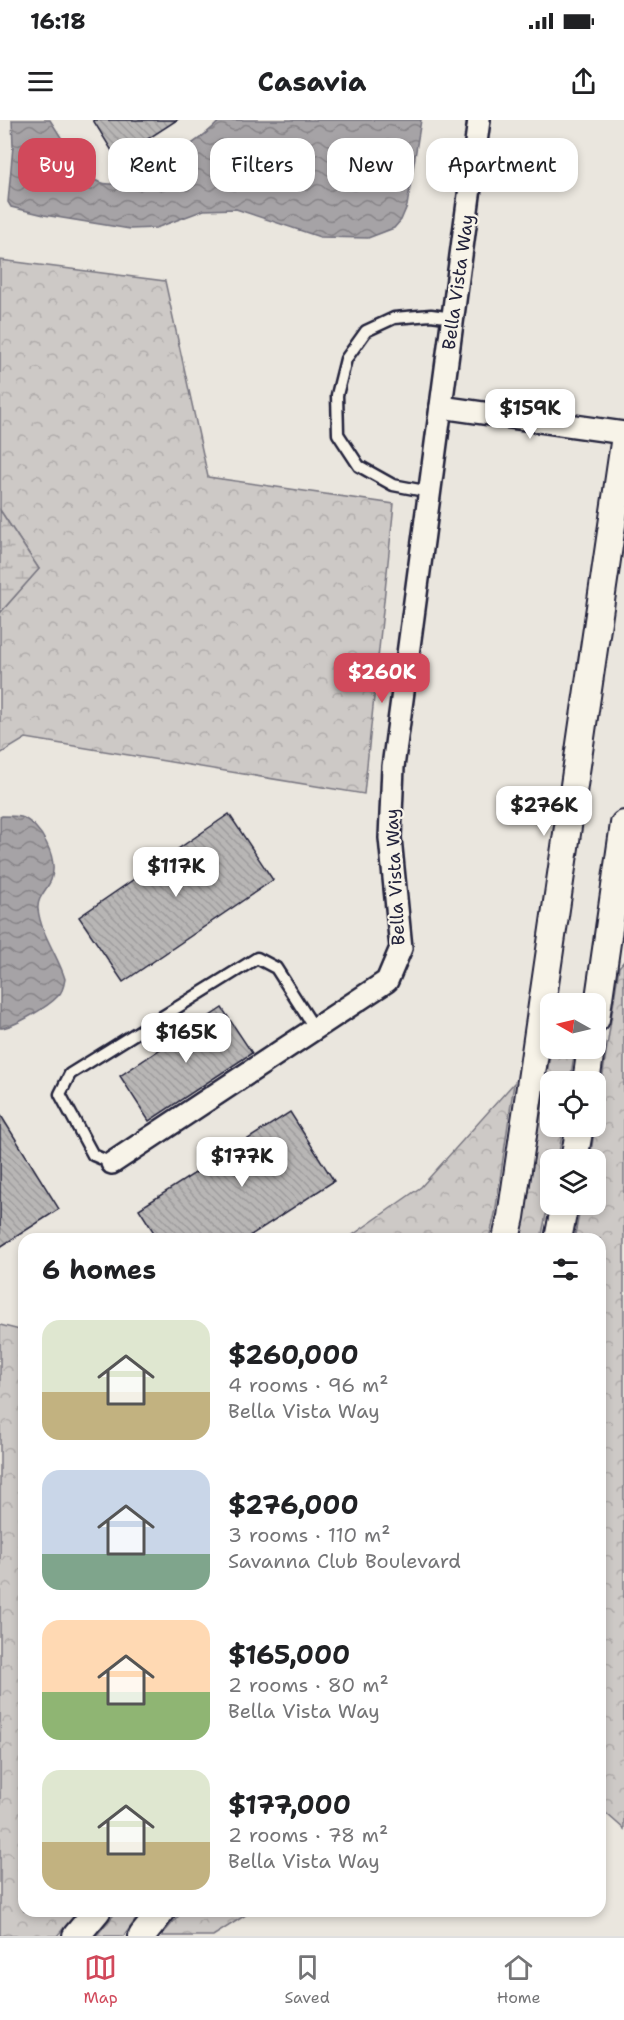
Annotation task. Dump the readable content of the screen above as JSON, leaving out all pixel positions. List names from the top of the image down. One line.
{"streets":{"street":["Bella Vista Way"]},"north":"left","page":{"status":"16:18","header":"Casavia","chip":["Buy","Rent","Filters","New","Apartment"],"price":["$159K","$260K","$276K","$117K","$165K","$177K"],"heading":"6 homes","list":[{"name":"$260,000","note":"4 rooms · 96 m² · Bella Vista Way"},{"name":"$276,000","note":"3 rooms · 110 m² · Savanna Club Boulevard"},{"name":"$165,000","note":"2 rooms · 80 m² · Bella Vista Way"},{"name":"$177,000","note":"2 rooms · 78 m² · Bella Vista Way"}],"tabs":["Map","Saved","Home"]}}
